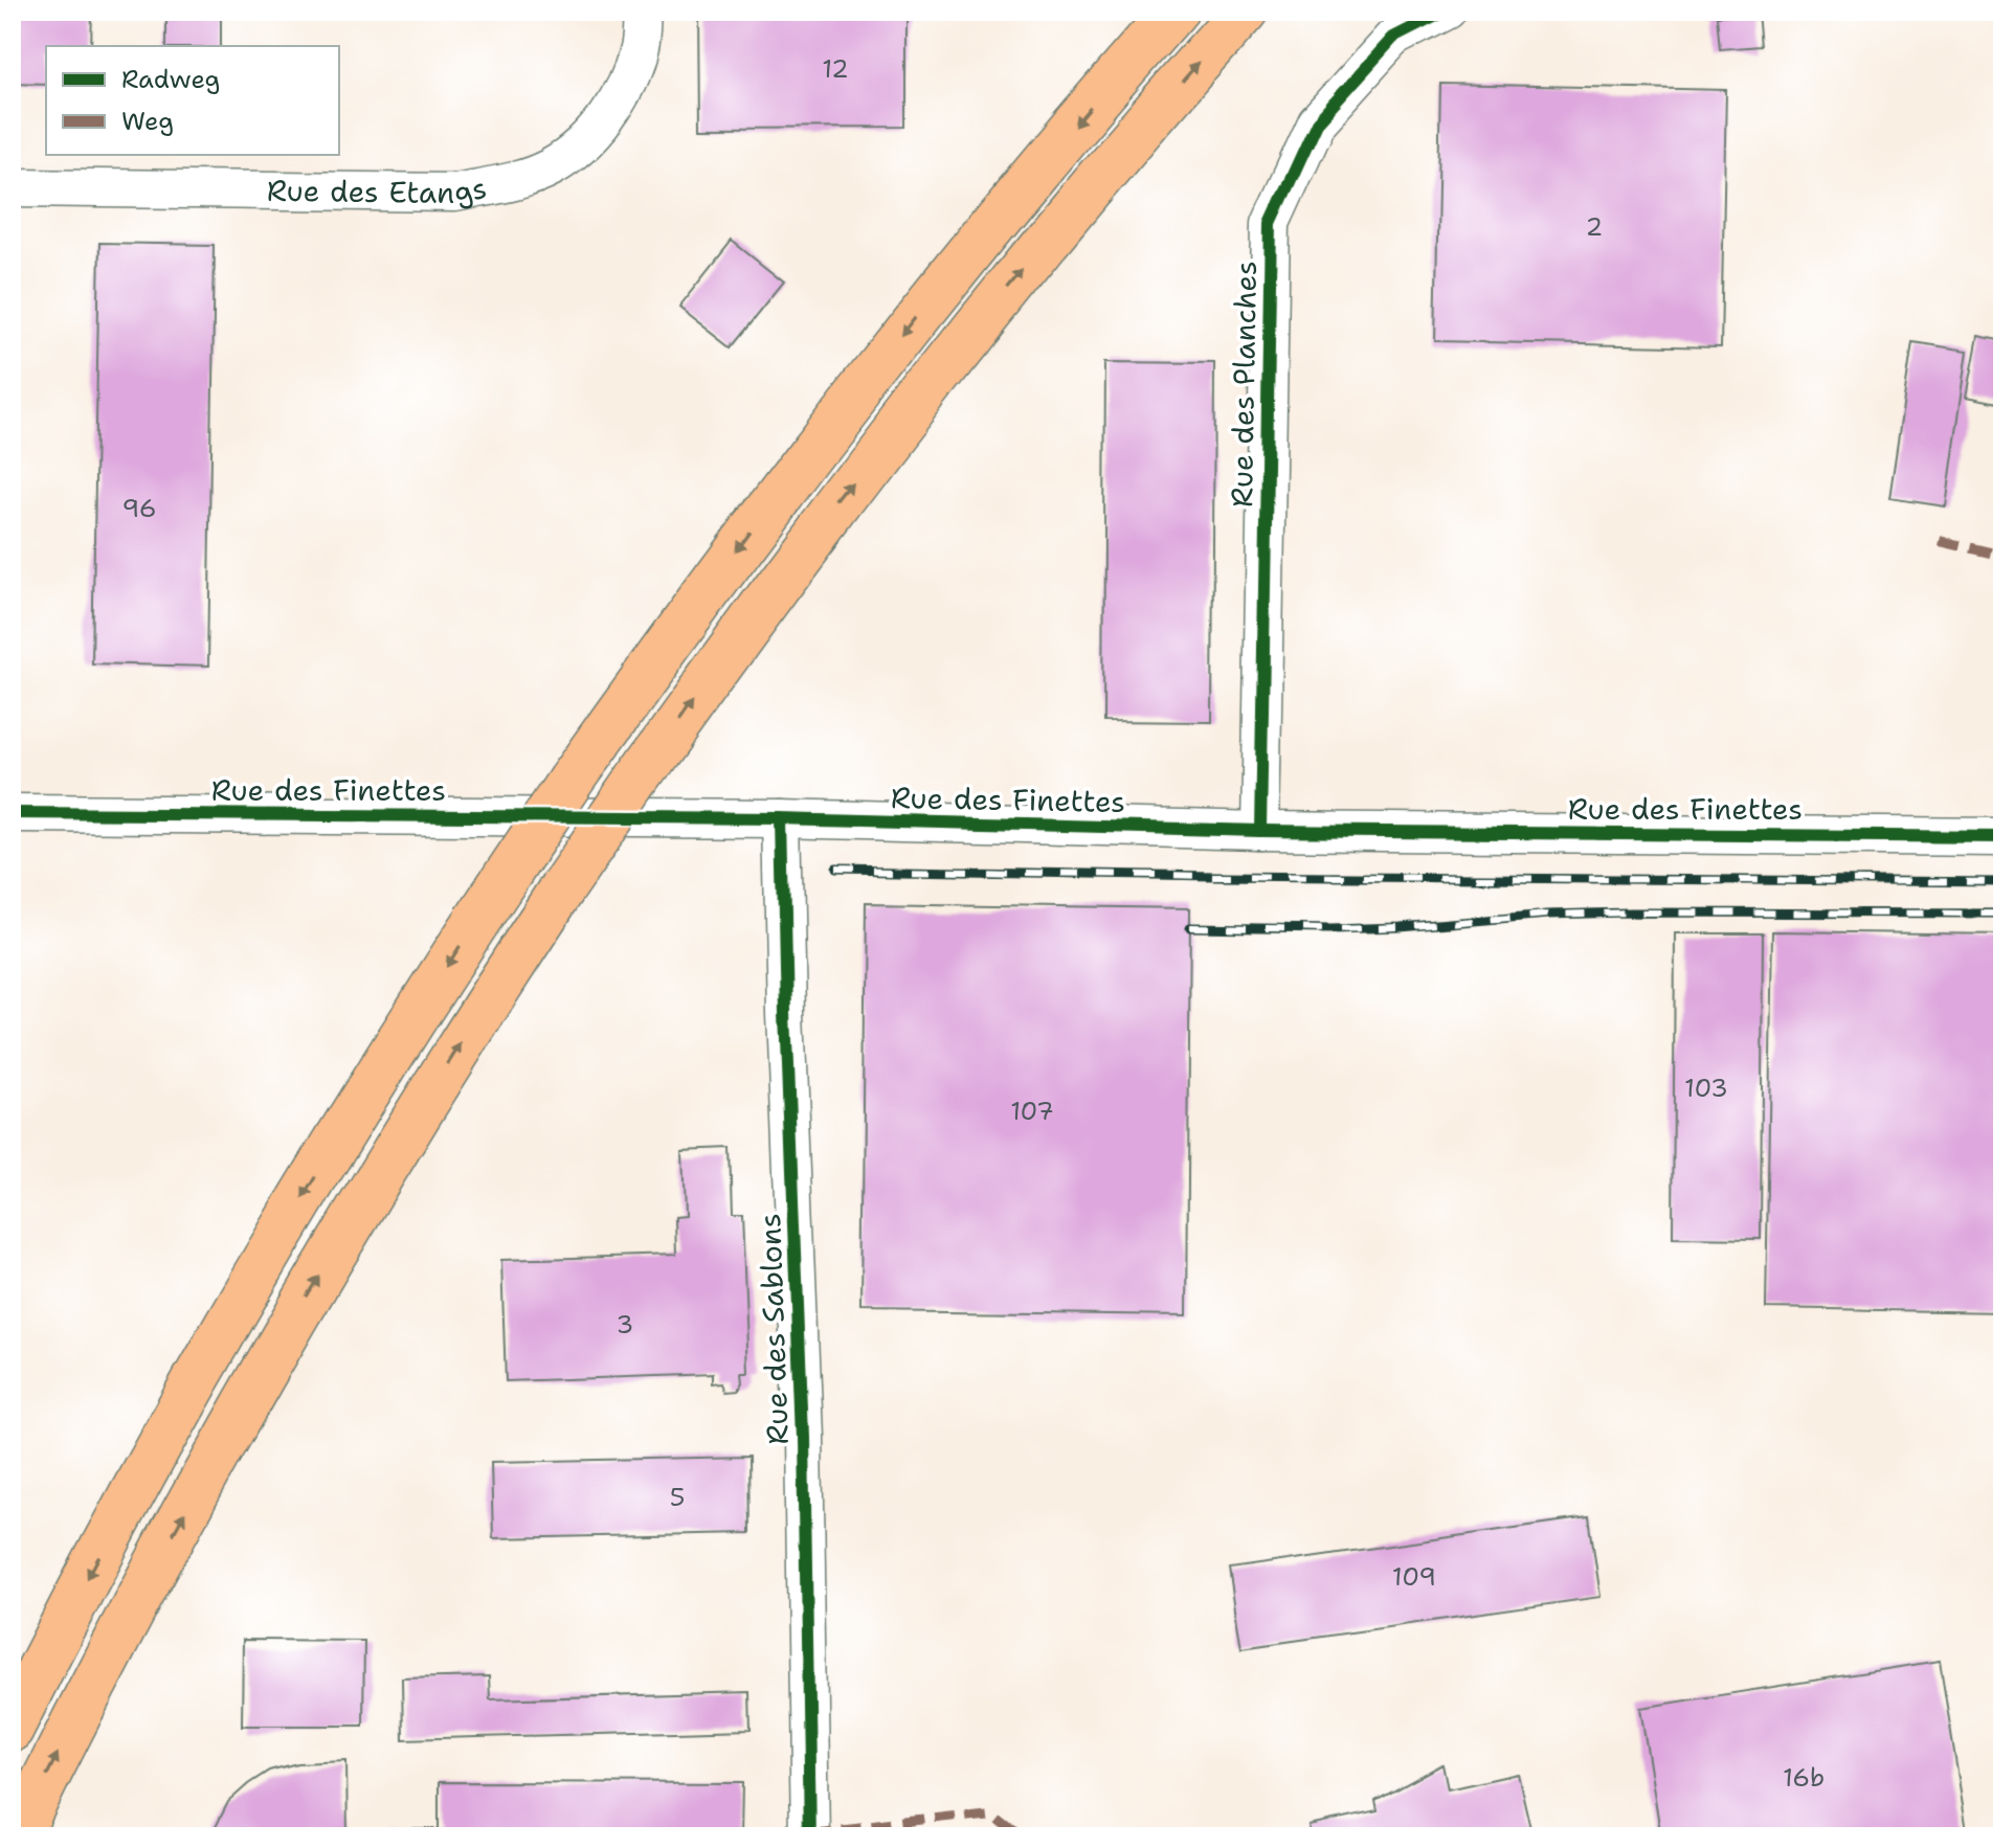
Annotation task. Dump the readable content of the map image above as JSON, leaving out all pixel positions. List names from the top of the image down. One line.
{"streets":{"street":["Rue des Etangs","Rue des Planches","Rue des Finettes","Rue des Sablons"]},"crossings":[["Rue des Planches","Rue des Finettes"],["Rue des Finettes","Rue des Sablons"]],"house_numbers":["12","2","96","103","107","3","5","109","16b"],"legend":["Radweg","Weg"]}
